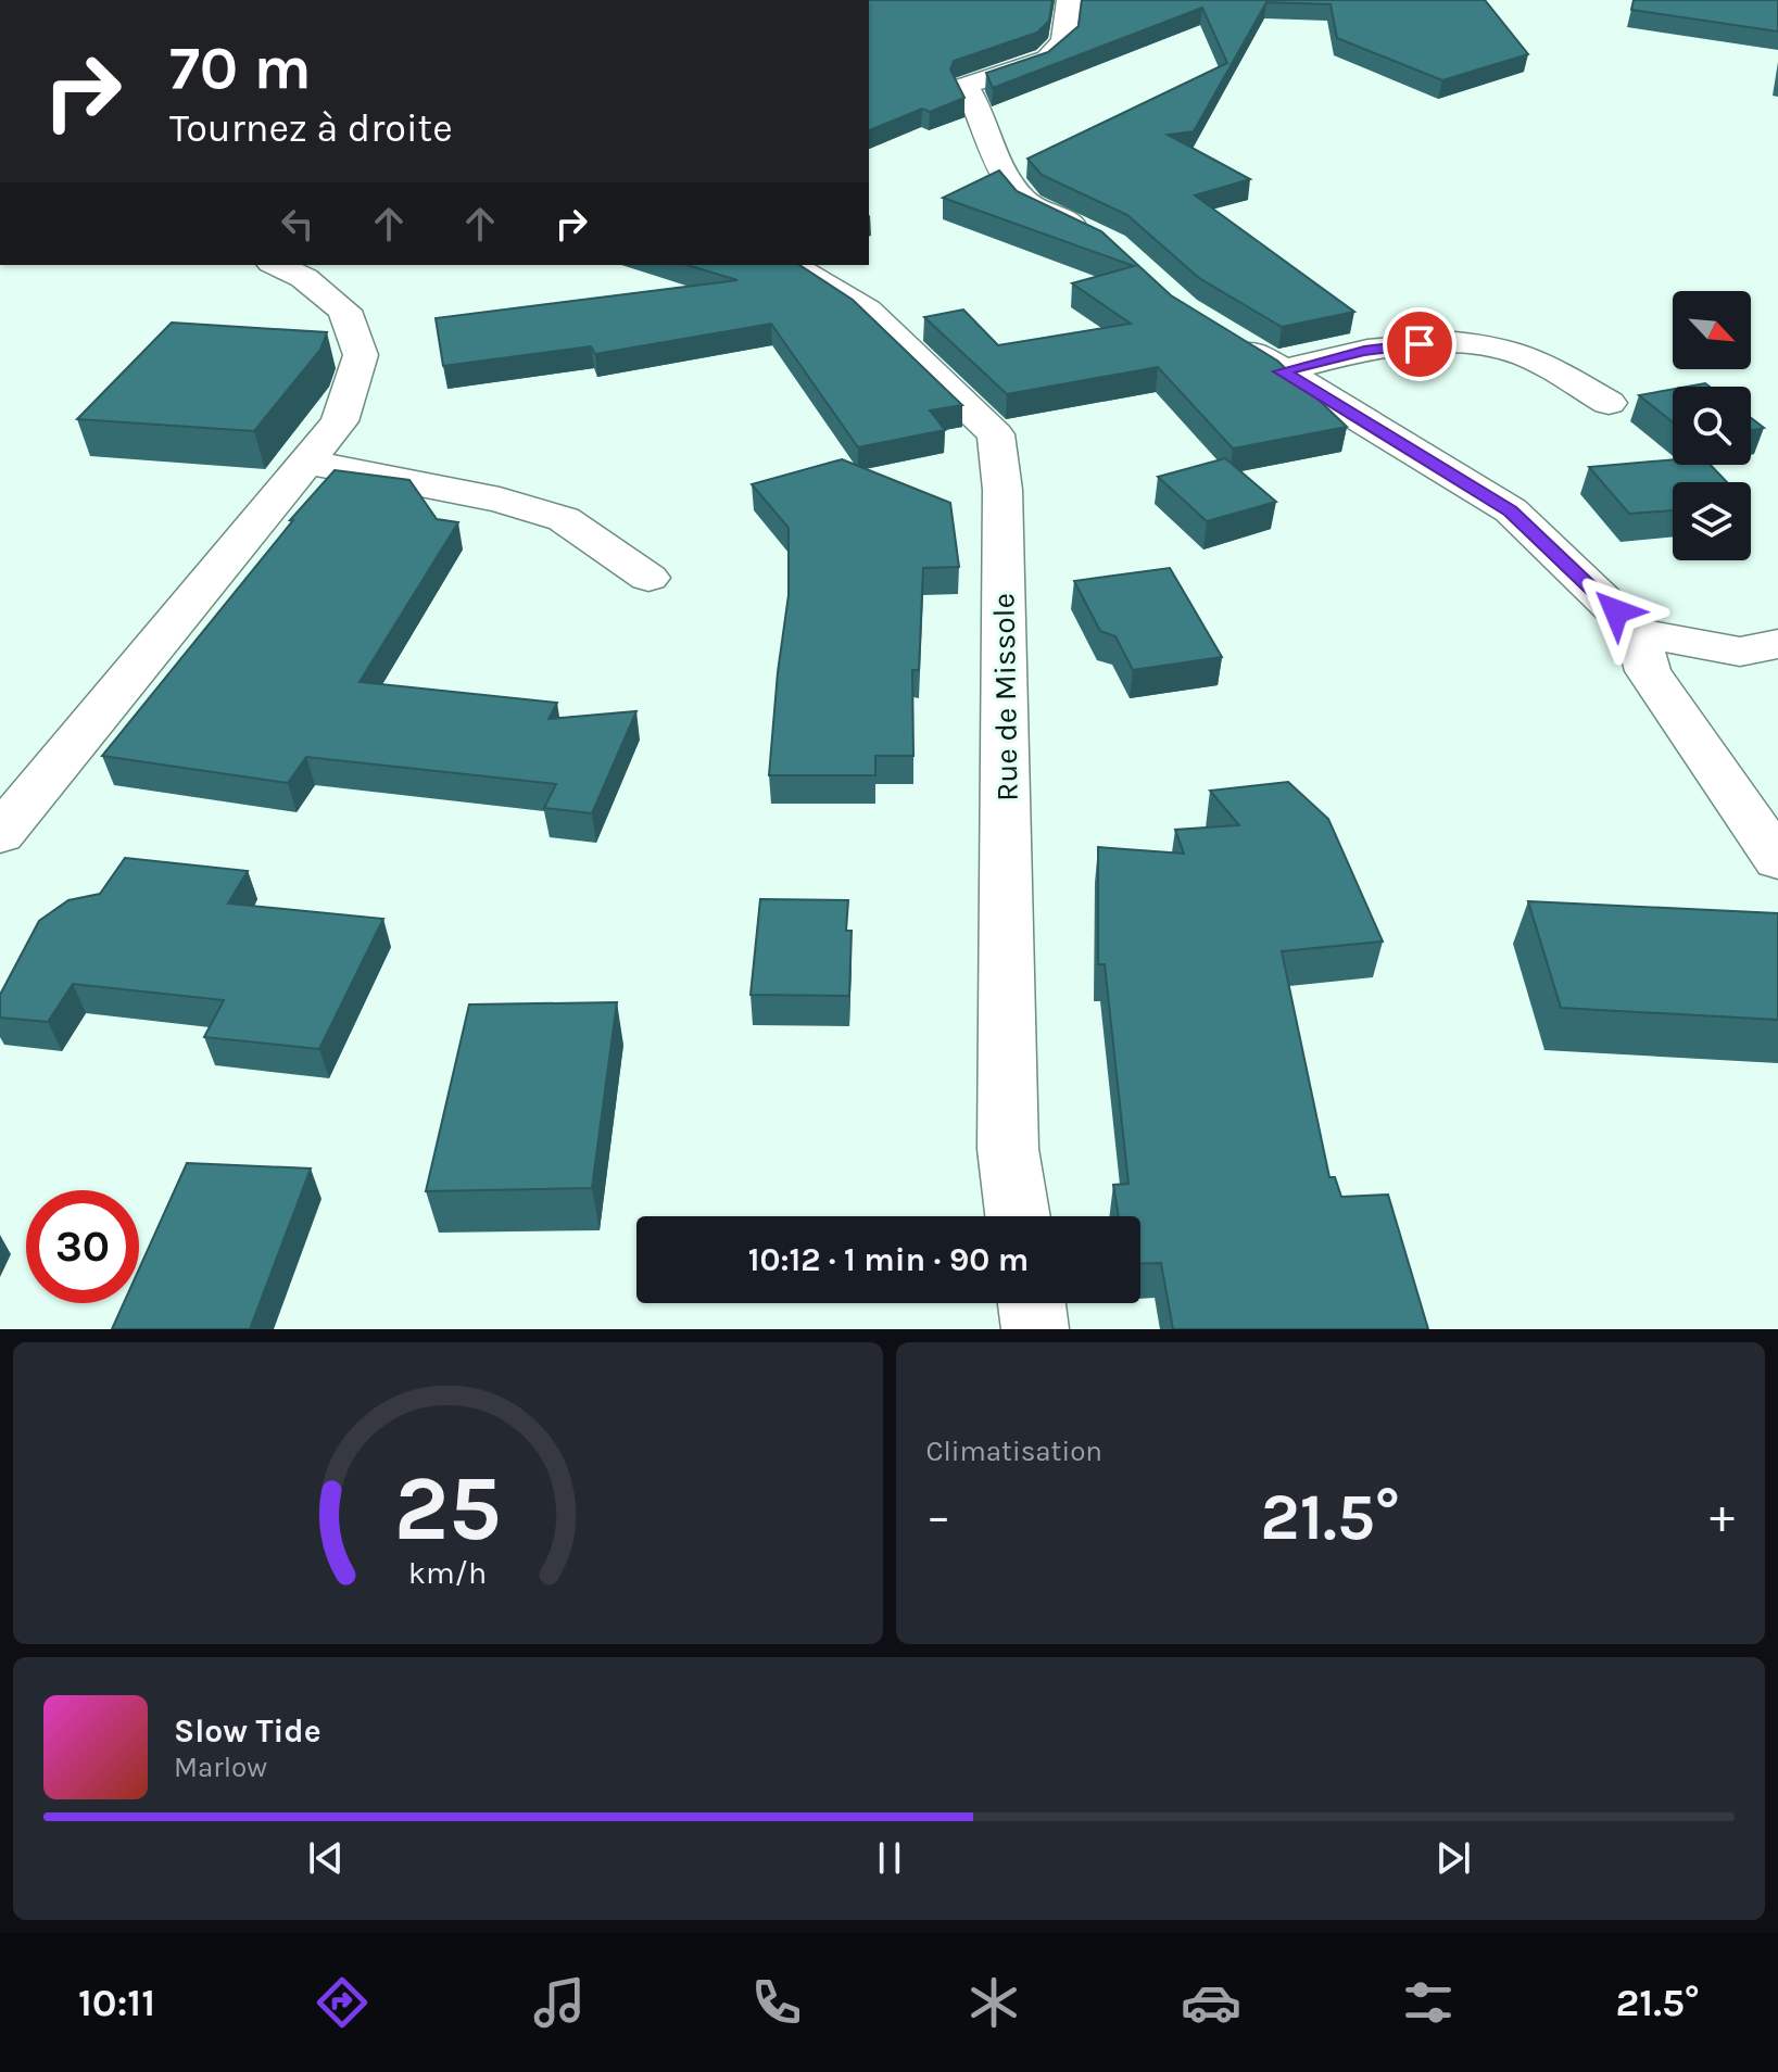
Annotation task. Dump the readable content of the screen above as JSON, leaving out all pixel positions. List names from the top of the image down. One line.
{"streets":{"street":["Rue de Missole"]},"north":"bottom right","page":{"turn":["70 m","Tournez à droite"],"limit":"30","trip":"10:12 · 1 min · 90 m","tile":"Climatisation","heat":["−","21.5°","+"],"song":["Slow Tide","Marlow"],"tabs":["10:11","21.5°"],"gauge":["25","km/h"]}}
